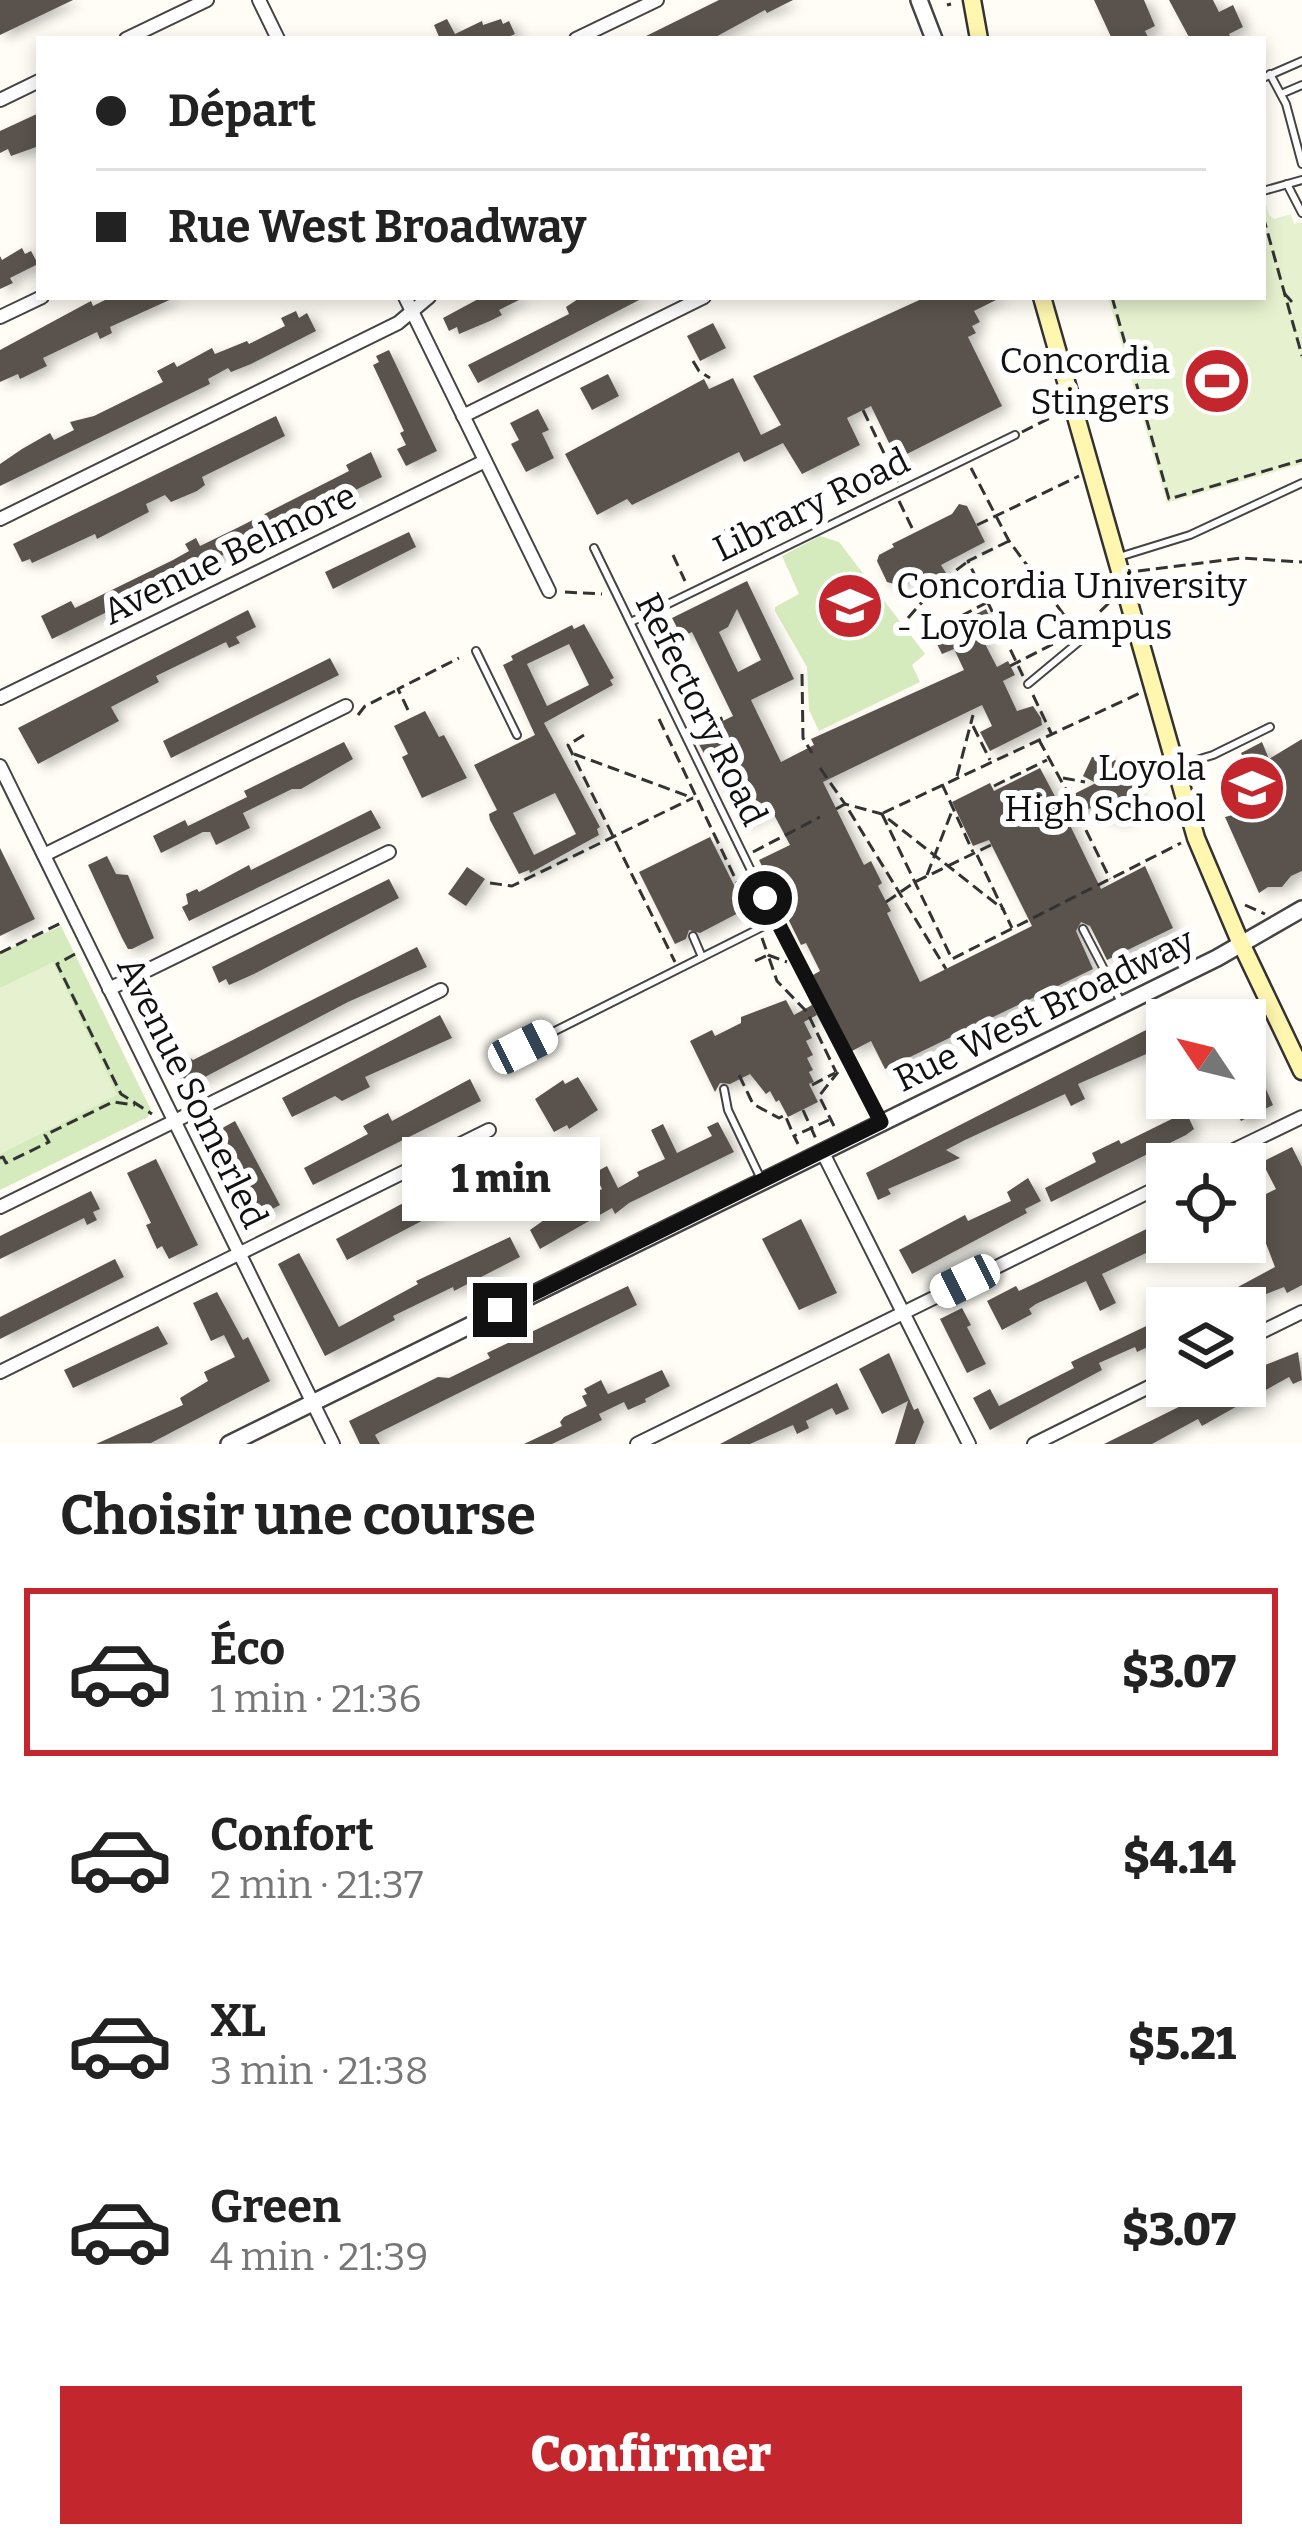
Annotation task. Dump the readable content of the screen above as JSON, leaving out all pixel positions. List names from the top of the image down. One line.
{"streets":{"street":["Avenue Belmore","Rue West Broadway","Avenue Somerled"],"lane":["Library Road","Refectory Road"]},"crossings":[["Library Road","Refectory Road"],["Refectory Road","Rue West Broadway"],["Rue West Broadway","Avenue Somerled"]],"places":{"sports":["Concordia Stingers"],"school or university":["Concordia University - Loyola Campus","Loyola High School"]},"north":"top left","page":{"banner":["Départ","Rue West Broadway"],"bubble":"1 min","heading":"Choisir une course","list":[{"name":"Éco","note":"1 min · 21:36","value":"$3.07"},{"name":"Confort","note":"2 min · 21:37","value":"$4.14"},{"name":"XL","note":"3 min · 21:38","value":"$5.21"},{"name":"Green","note":"4 min · 21:39","value":"$3.07"}],"buttons":"Confirmer"}}
